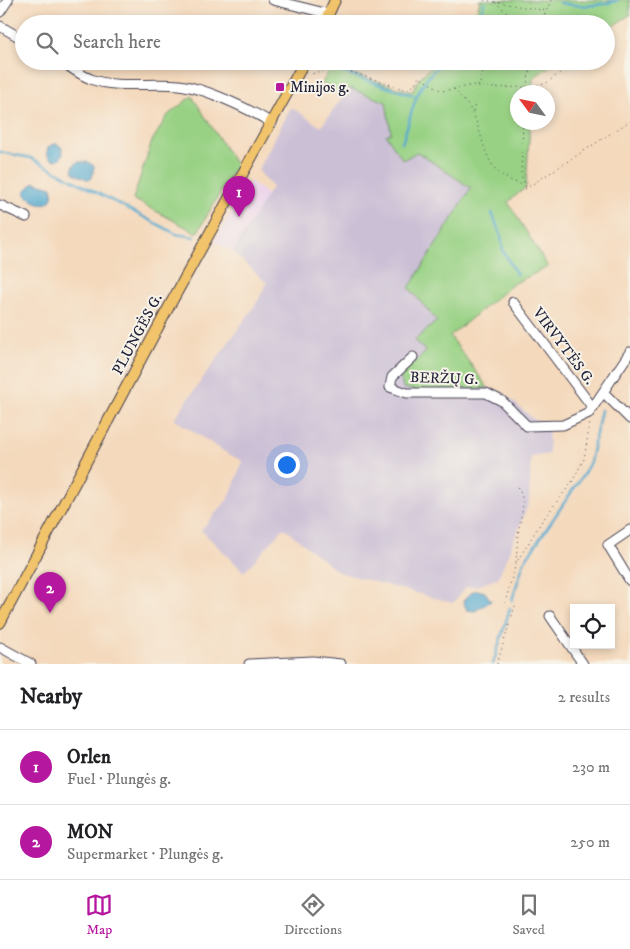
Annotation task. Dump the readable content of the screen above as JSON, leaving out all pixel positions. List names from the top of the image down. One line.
{"streets":{"main road":["PLUNGĖS G."],"street":["VIRVYTĖS G.","BERŽŲ G."]},"crossings":[["VIRVYTĖS G.","BERŽŲ G."]],"places":{"transit":["Minijos g."]},"north":"top left","page":{"search":"Search here","pins":["1","2"],"heading":["Nearby","2 results"],"list":[{"mark":"1","name":"Orlen","note":"Fuel · Plungės g.","value":"230 m"},{"mark":"2","name":"MON","note":"Supermarket · Plungės g.","value":"250 m"}],"nav":["Map","Directions","Saved"]}}
